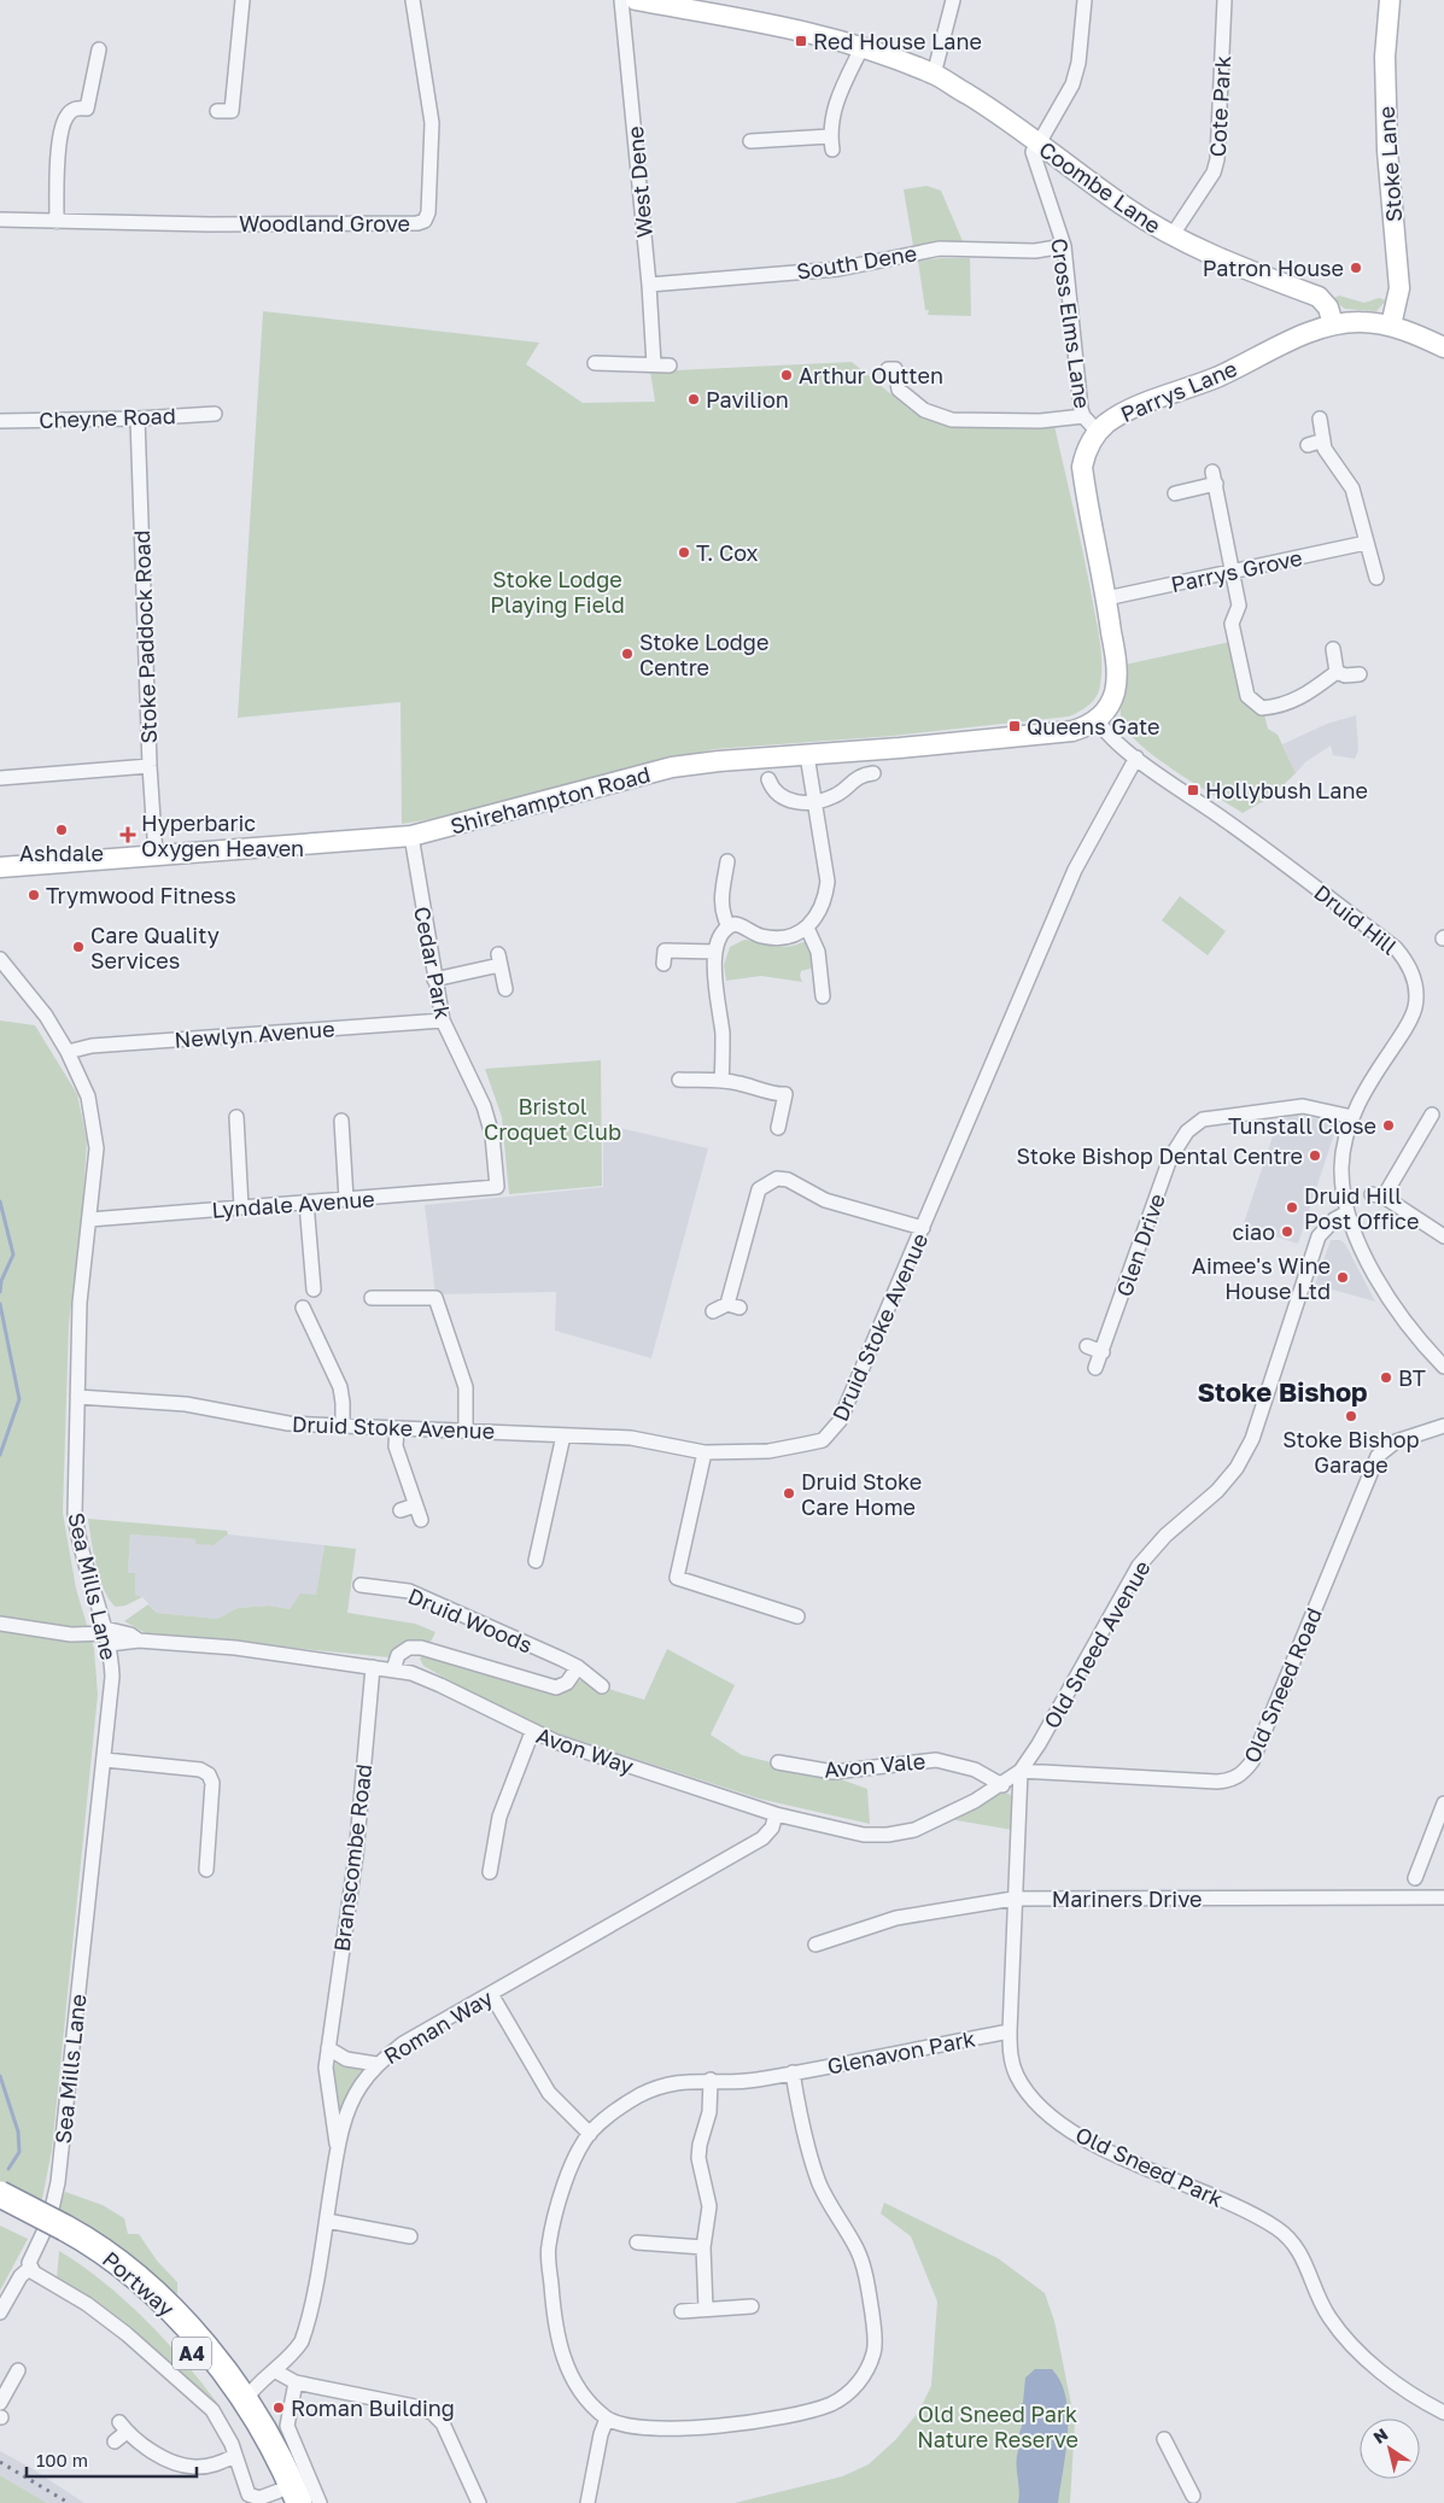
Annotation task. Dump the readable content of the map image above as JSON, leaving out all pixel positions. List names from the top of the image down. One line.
{"streets":{"highway":["Portway","A4"],"main road":["Stoke Lane","Coombe Lane","Parrys Lane","Shirehampton Road"],"street":["Cote Park","West Dene","Woodland Grove","South Dene","Cross Elms Lane","Cheyne Road","Parrys Grove","Stoke Paddock Road","Druid Hill","Cedar Park","Newlyn Avenue","Lyndale Avenue","Glen Drive","Druid Stoke Avenue","Sea Mills Lane","Druid Woods","Old Sneed Avenue","Old Sneed Road","Avon Way","Avon Vale","Branscombe Road","Mariners Drive","Roman Way","Glenavon Park","Old Sneed Park"]},"crossings":[["Cote Park","Coombe Lane"],["Stoke Lane","Parrys Lane"],["West Dene","South Dene"],["Coombe Lane","Cross Elms Lane"],["Coombe Lane","Parrys Lane"],["South Dene","Cross Elms Lane"],["Cross Elms Lane","Parrys Lane"],["Parrys Lane","Parrys Grove"],["Parrys Lane","Shirehampton Road"],["Parrys Lane","Druid Hill"],["Cheyne Road","Stoke Paddock Road"],["Stoke Paddock Road","Shirehampton Road"],["Shirehampton Road","Druid Hill"],["Shirehampton Road","Cedar Park"],["Druid Hill","Glen Drive"],["Druid Hill","Druid Stoke Avenue"],["Druid Hill","Old Sneed Avenue"],["Cedar Park","Newlyn Avenue"],["Cedar Park","Lyndale Avenue"],["Newlyn Avenue","Sea Mills Lane"],["Lyndale Avenue","Sea Mills Lane"],["Druid Stoke Avenue","Sea Mills Lane"],["Sea Mills Lane","Avon Way"],["Druid Woods","Avon Way"],["Old Sneed Avenue","Old Sneed Road"],["Old Sneed Avenue","Avon Way"],["Old Sneed Avenue","Old Sneed Park"],["Old Sneed Road","Avon Way"],["Old Sneed Road","Old Sneed Park"],["Avon Way","Avon Vale"],["Avon Way","Branscombe Road"],["Avon Way","Roman Way"],["Avon Way","Old Sneed Park"],["Branscombe Road","Roman Way"],["Mariners Drive","Old Sneed Park"],["Roman Way","Portway"],["Glenavon Park","Old Sneed Park"]],"districts":["Stoke Bishop"],"parks":["Stoke Lodge Playing Field","Bristol Croquet Club","Old Sneed Park Nature Reserve"],"places":{"transit":["Red House Lane","Queens Gate","Hollybush Lane"],"other":["Patron House","Arthur Outten","Pavilion","T. Cox","Stoke Lodge Centre","Ashdale","Trymwood Fitness","Care Quality Services","Tunstall Close","Stoke Bishop Dental Centre","Druid Hill Post Office","ciao","Aimee's Wine House Ltd","BT","Stoke Bishop Garage","Druid Stoke Care Home","Roman Building"],"health":["Hyperbaric Oxygen Heaven"]},"scale_bar":"100 m","north":"top left"}
